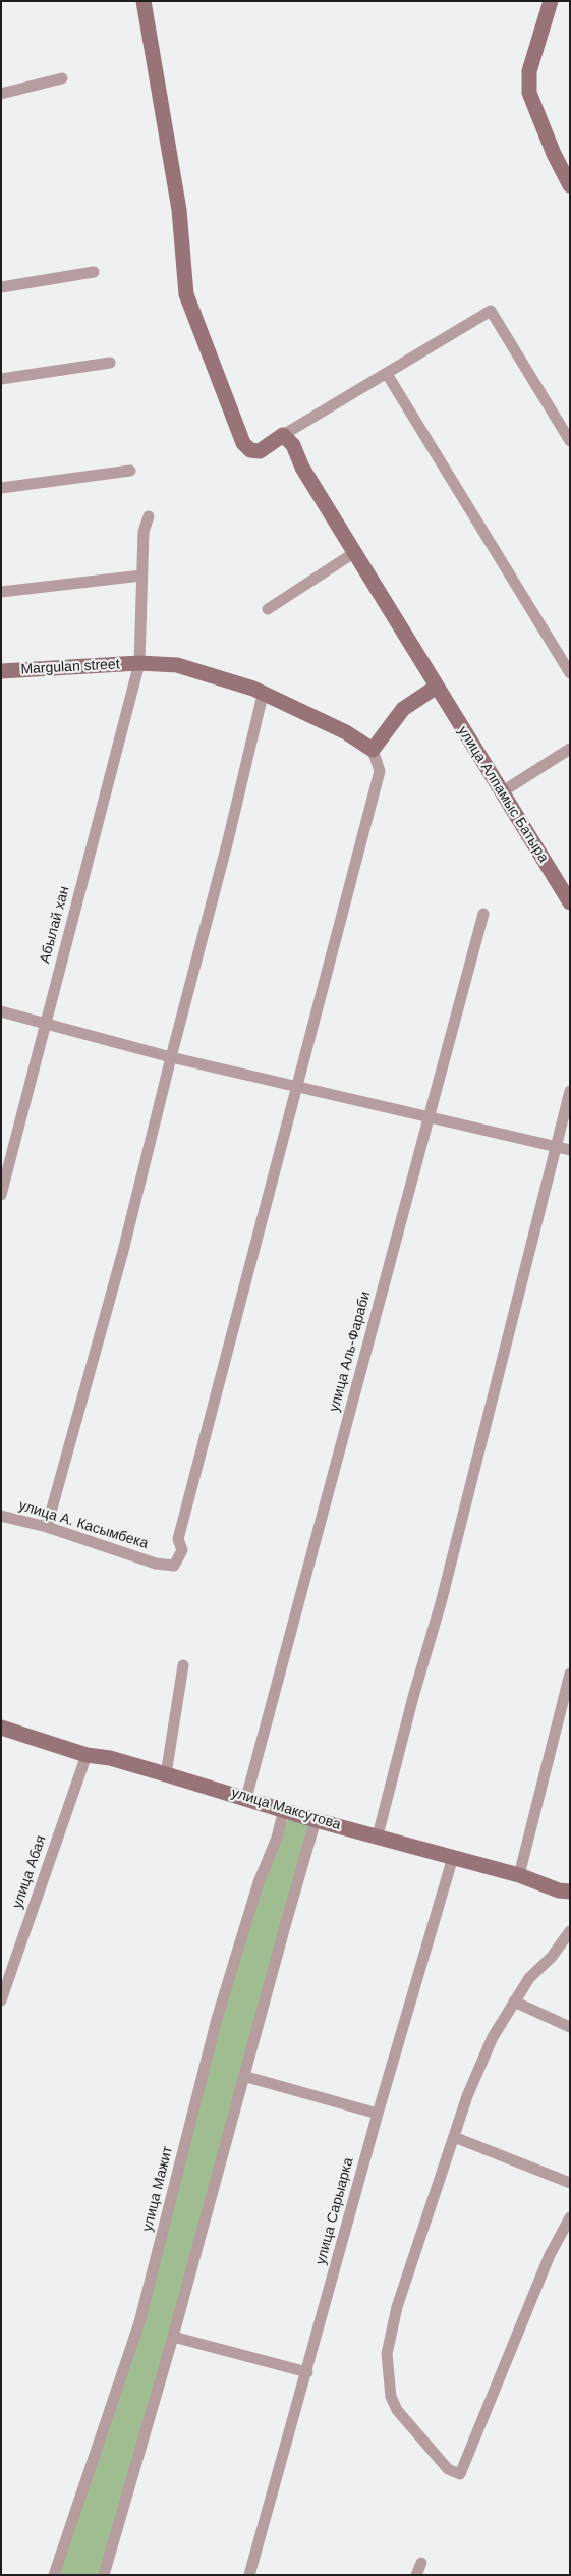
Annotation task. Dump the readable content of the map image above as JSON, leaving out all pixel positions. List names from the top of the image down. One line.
{"streets":{"street":["Margulan street","улица Алпамыс Батыра","Абылай хан","улица Аль-Фараби","улица А. Касымбека","улица Максутова","улица Абая","улица Мажит","улица Сарыарка"]},"crossings":[["Margulan street","Абылай хан"],["улица Аль-Фараби","улица Максутова"],["улица Максутова","улица Абая"],["улица Максутова","улица Мажит"],["улица Максутова","улица Сарыарка"]]}
